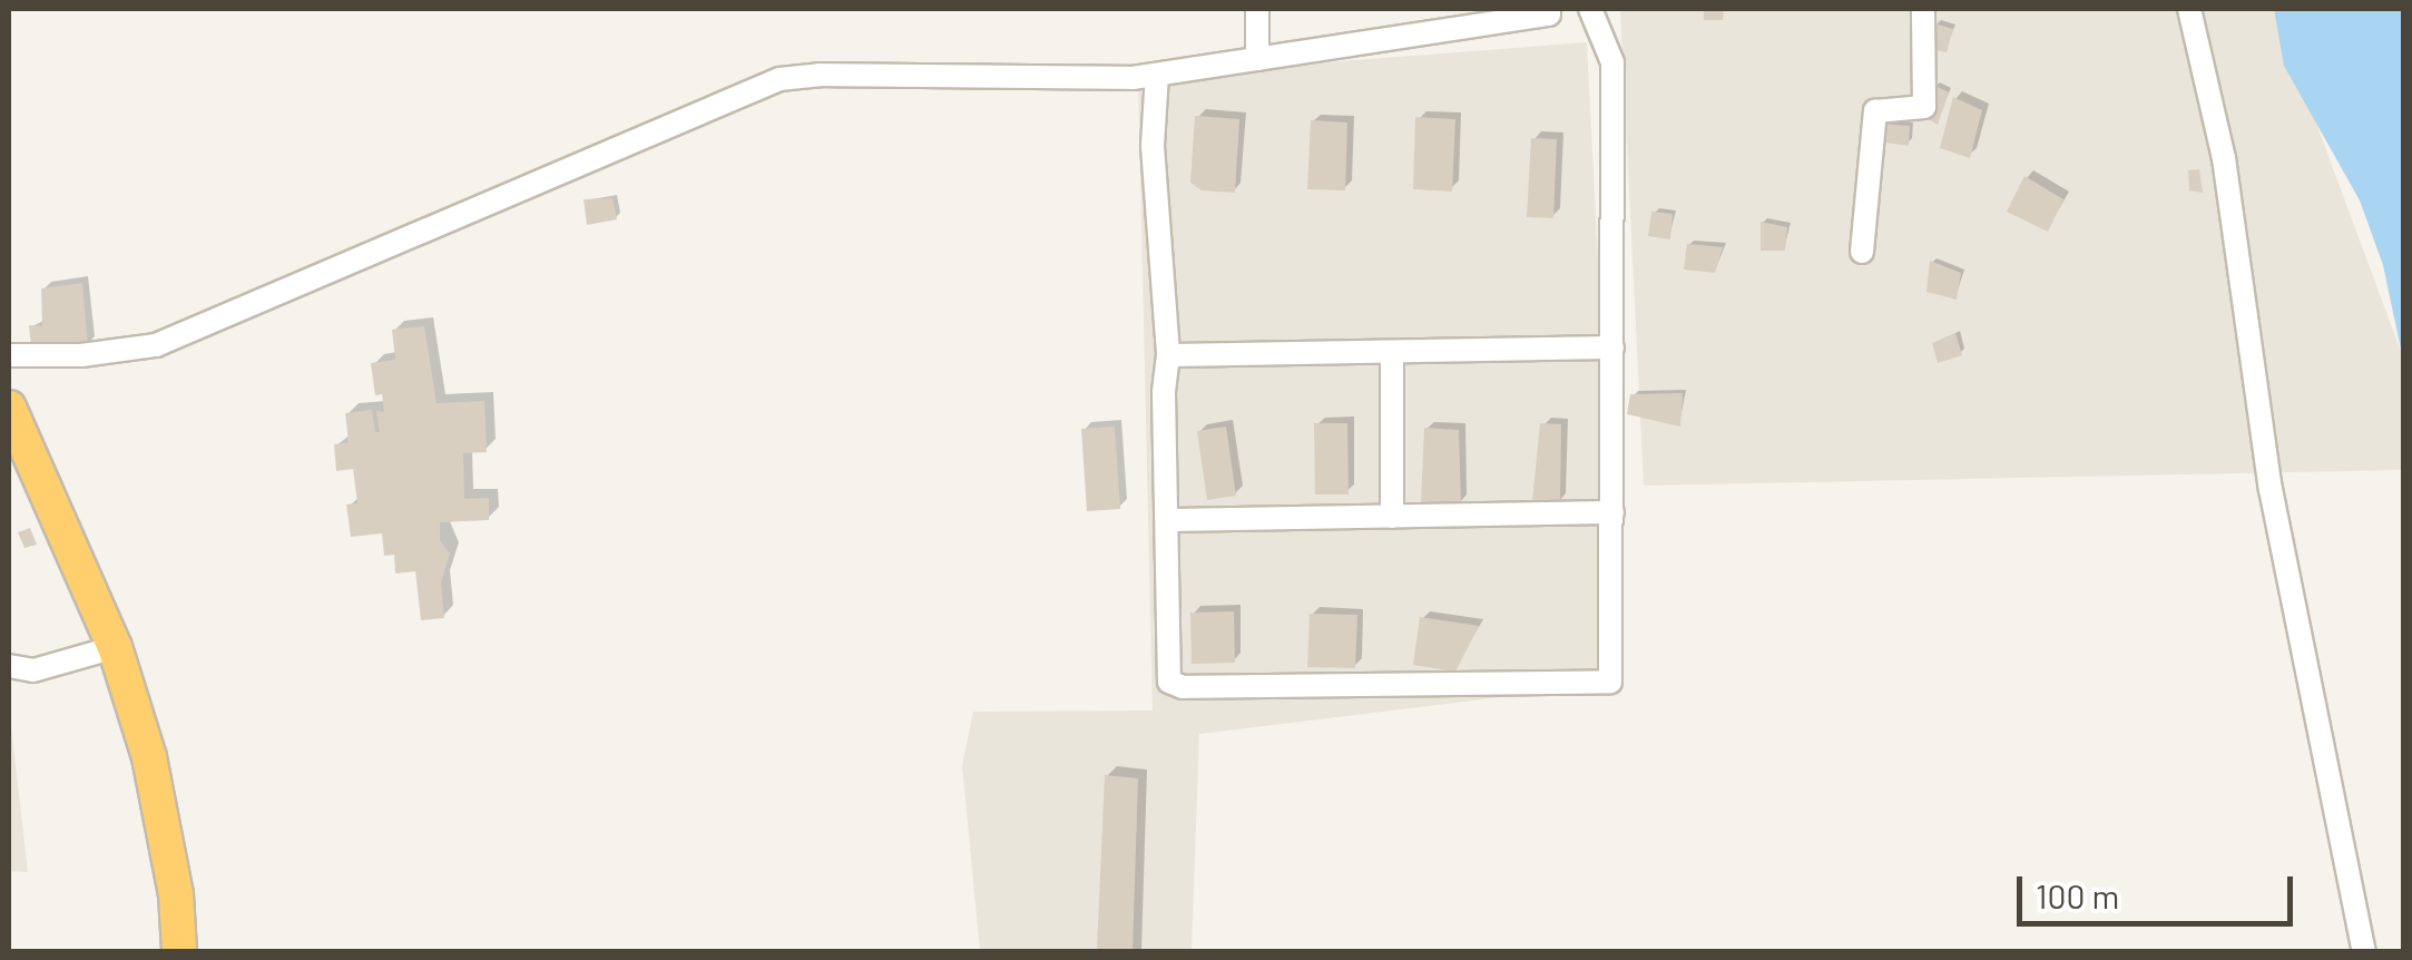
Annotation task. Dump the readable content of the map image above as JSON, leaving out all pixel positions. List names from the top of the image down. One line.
{"scale_bar":"100 m"}
